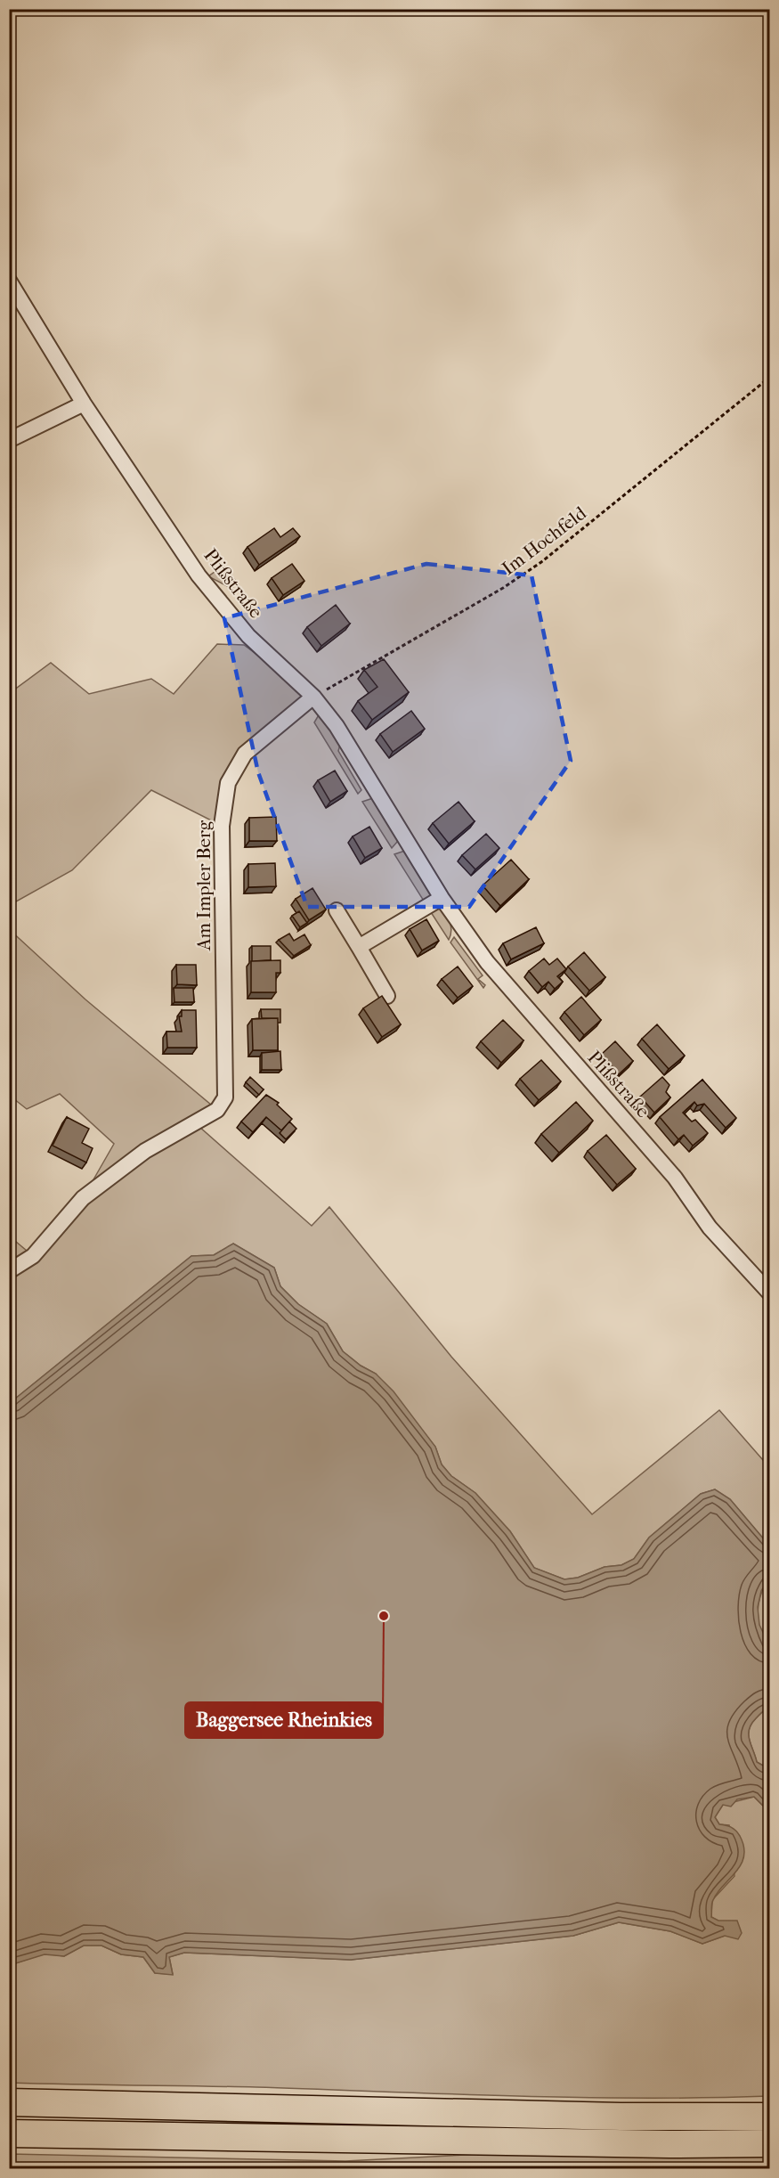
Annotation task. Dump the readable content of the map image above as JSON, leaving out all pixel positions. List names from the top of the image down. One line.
{"streets":{"street":["Plißstraße","Am Impler Berg"],"path":["Im Hochfeld"]},"crossings":[["Im Hochfeld","Plißstraße"],["Im Hochfeld","Am Impler Berg"],["Plißstraße","Am Impler Berg"]],"places":["Baggersee Rheinkies"]}
